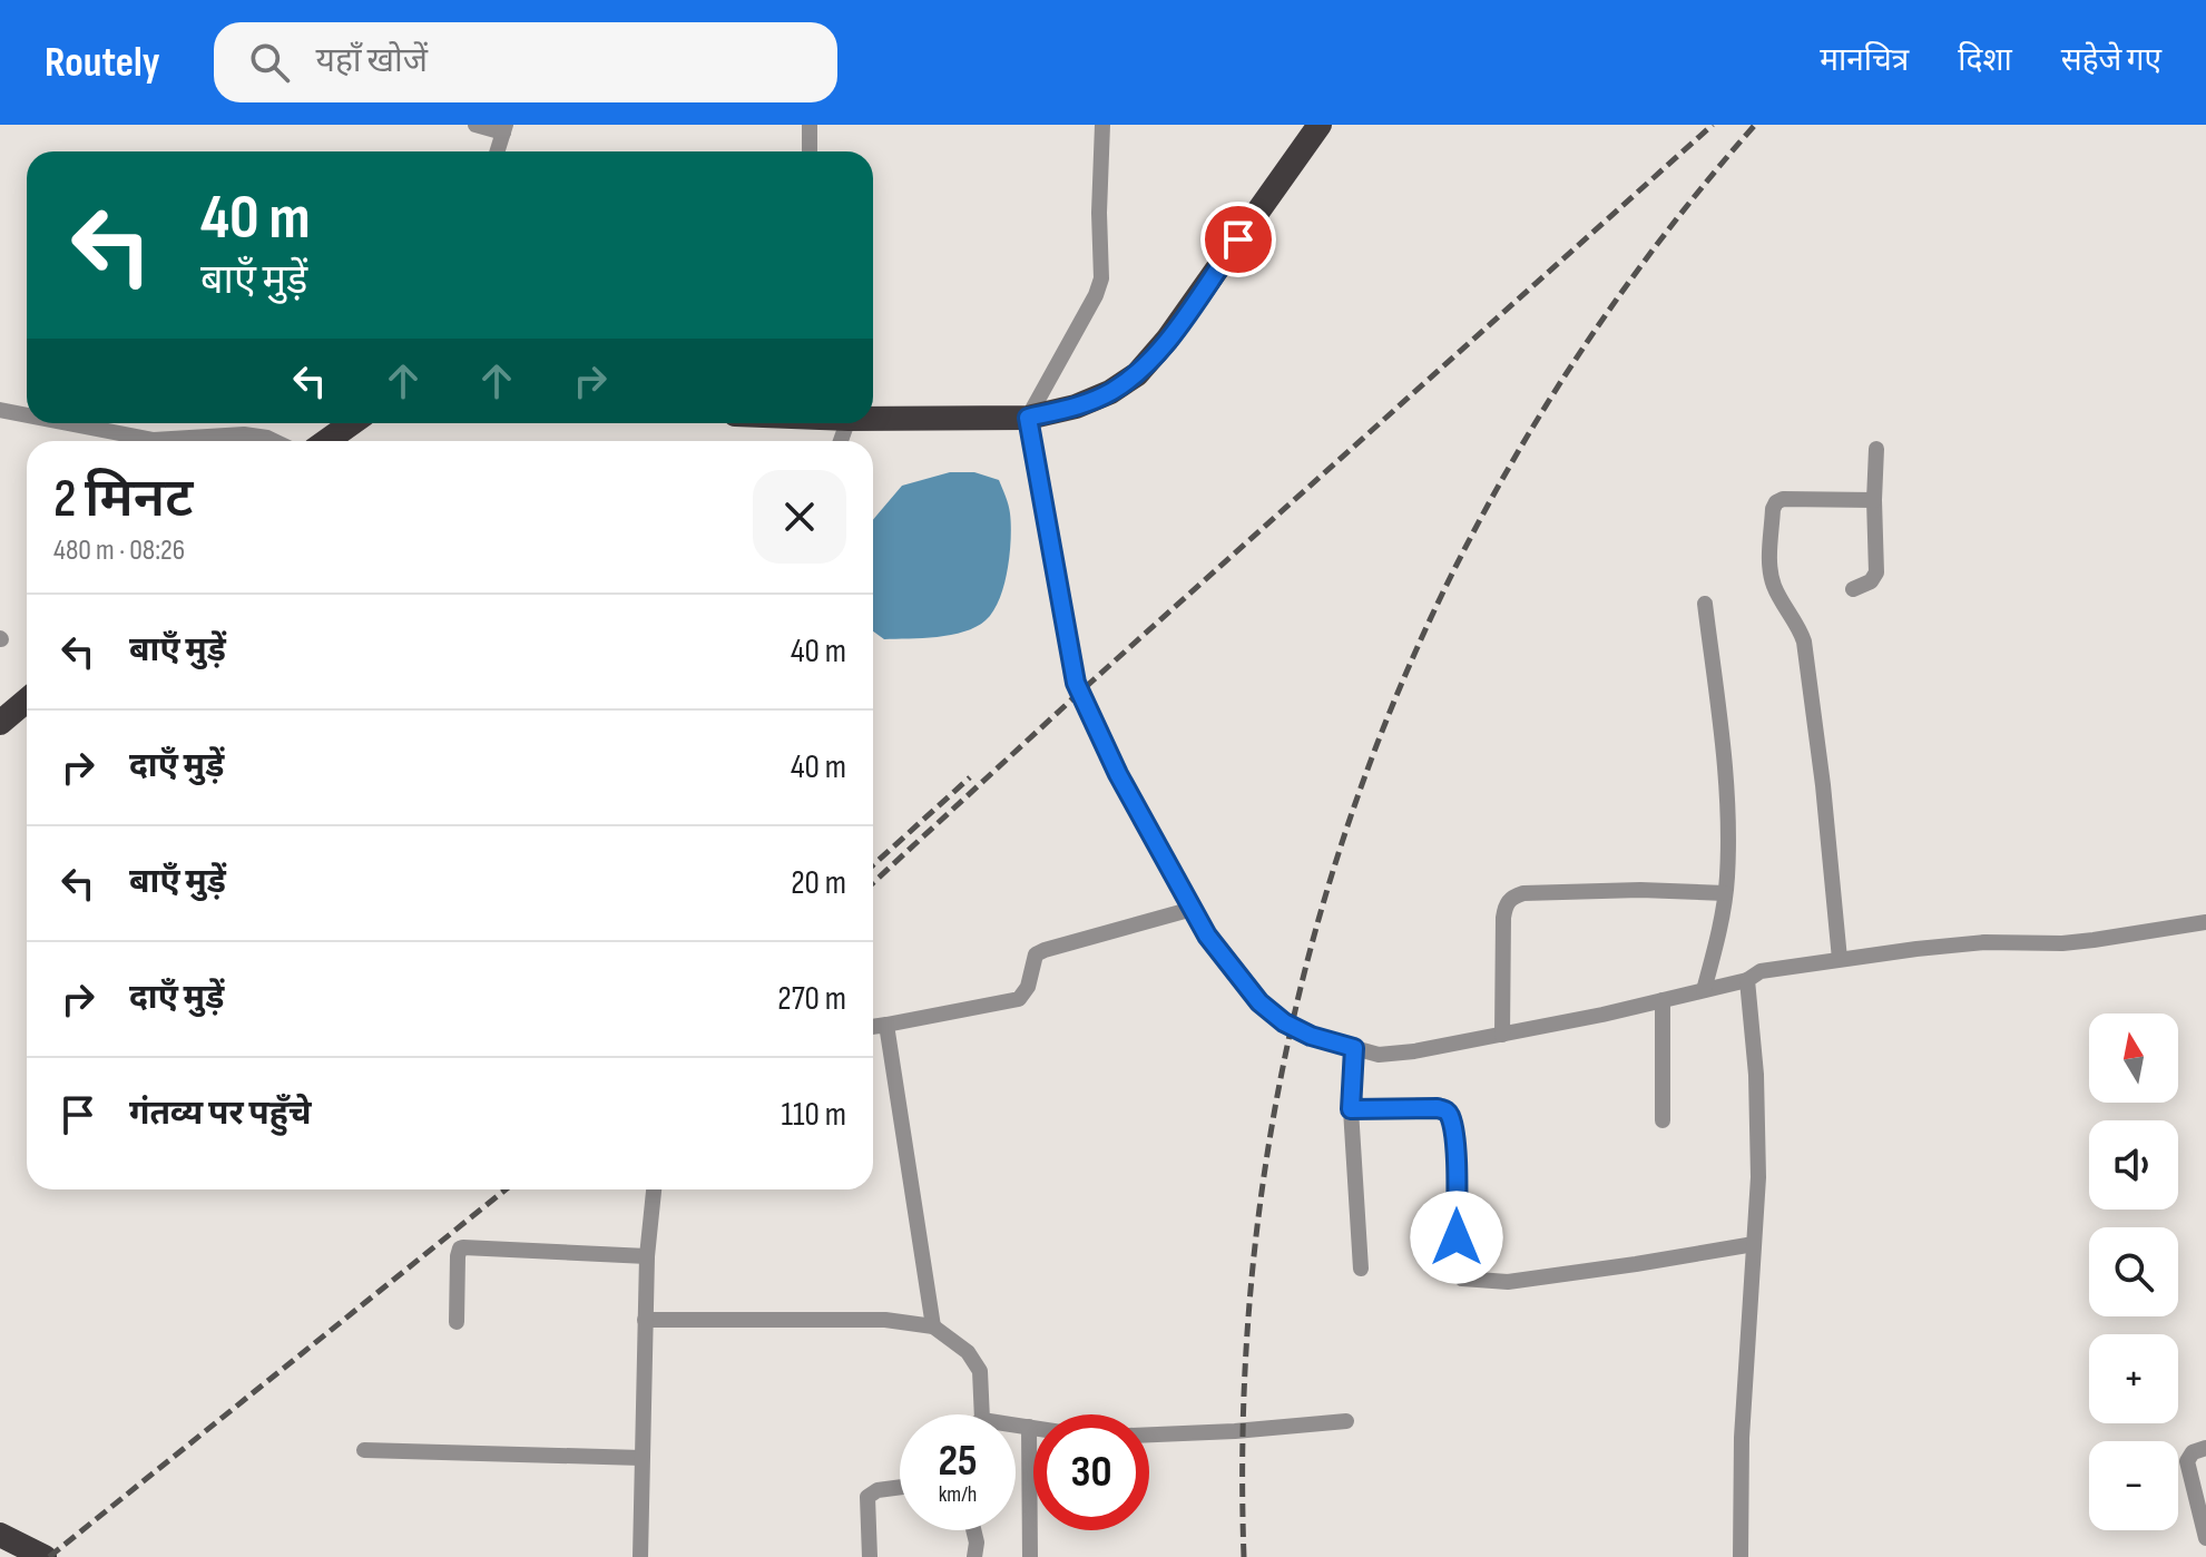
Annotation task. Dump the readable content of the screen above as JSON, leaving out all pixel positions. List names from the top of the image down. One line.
{"north":"top","page":{"header":"Routely","search":"यहाँ खोजें","nav":["मानचित्र","दिशा","सहेजे गए"],"turn":["40 m","बाएँ मुड़ें"],"heading":["2 मिनट","480 m · 08:26"],"list":[{"name":"बाएँ मुड़ें","value":"40 m"},{"name":"दाएँ मुड़ें","value":"40 m"},{"name":"बाएँ मुड़ें","value":"20 m"},{"name":"दाएँ मुड़ें","value":"270 m"},{"name":"गंतव्य पर पहुँचे","value":"110 m"}],"map_buttons":["+","−"],"speed":"25 km/h","limit":"30"}}
